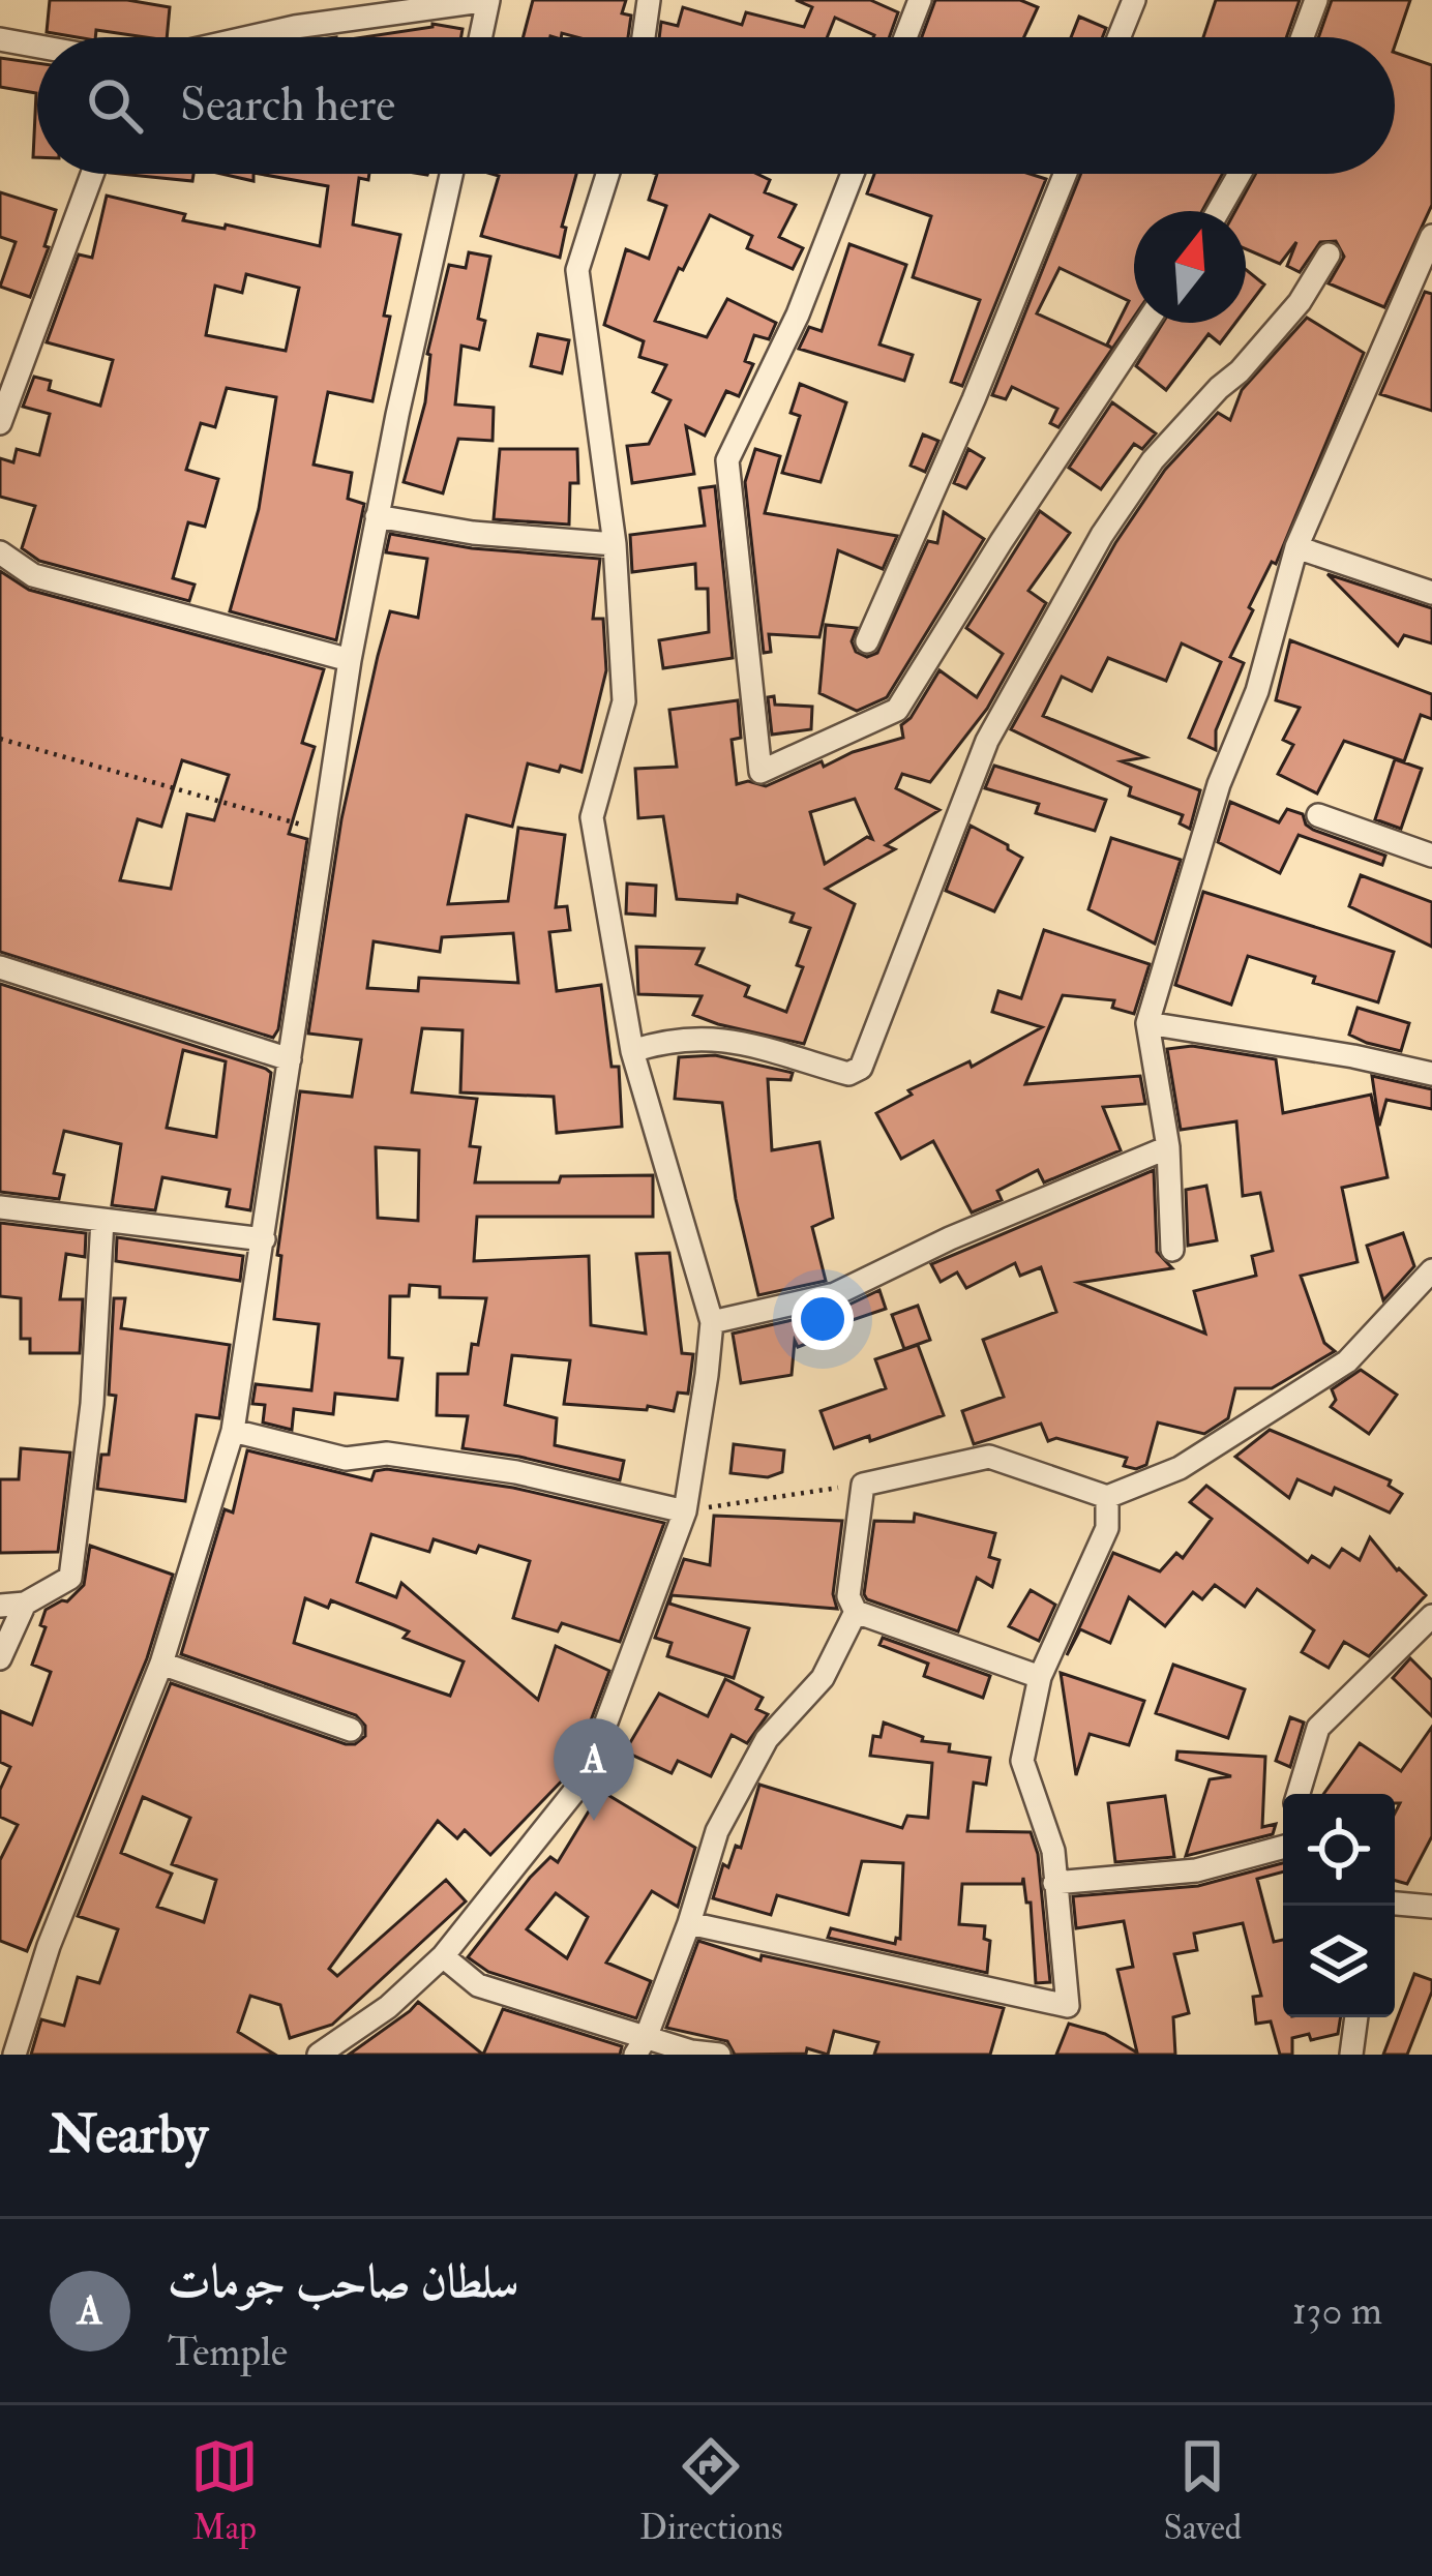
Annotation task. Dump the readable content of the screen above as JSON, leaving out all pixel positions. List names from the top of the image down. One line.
{"north":"top","page":{"search":"Search here","pins":"A","heading":"Nearby","list":[{"mark":"A","name":"سلطان صاحب جومات","note":"Temple","value":"130 m"}],"nav":["Map","Directions","Saved"]}}
